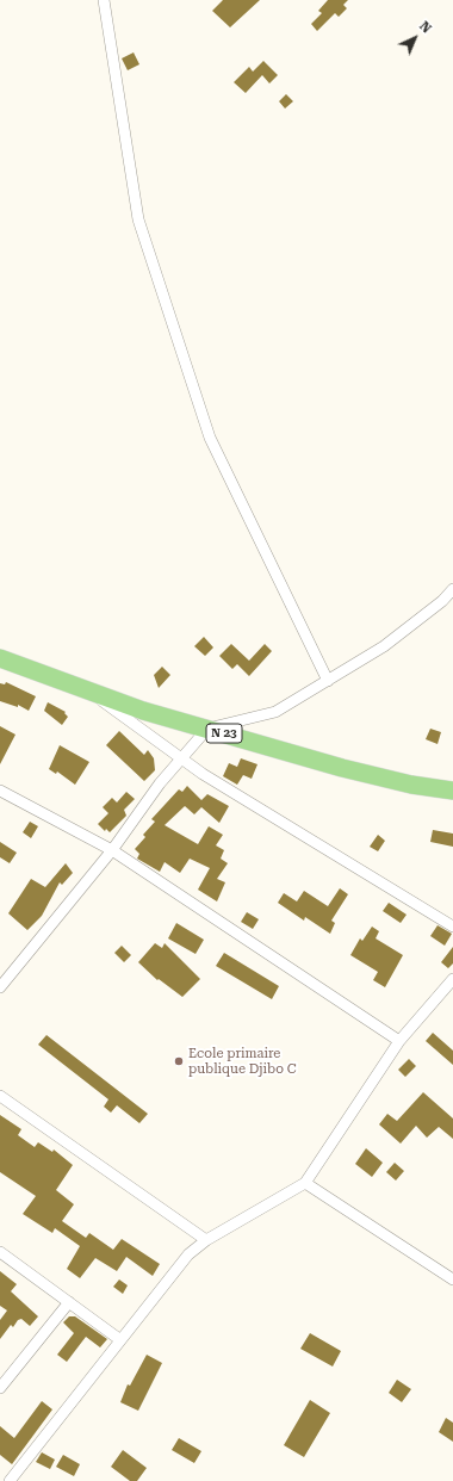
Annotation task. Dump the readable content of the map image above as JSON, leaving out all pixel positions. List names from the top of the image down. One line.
{"streets":{"main road":["N 23"]},"places":["Ecole primaire publique Djibo C"],"north":"top right"}
